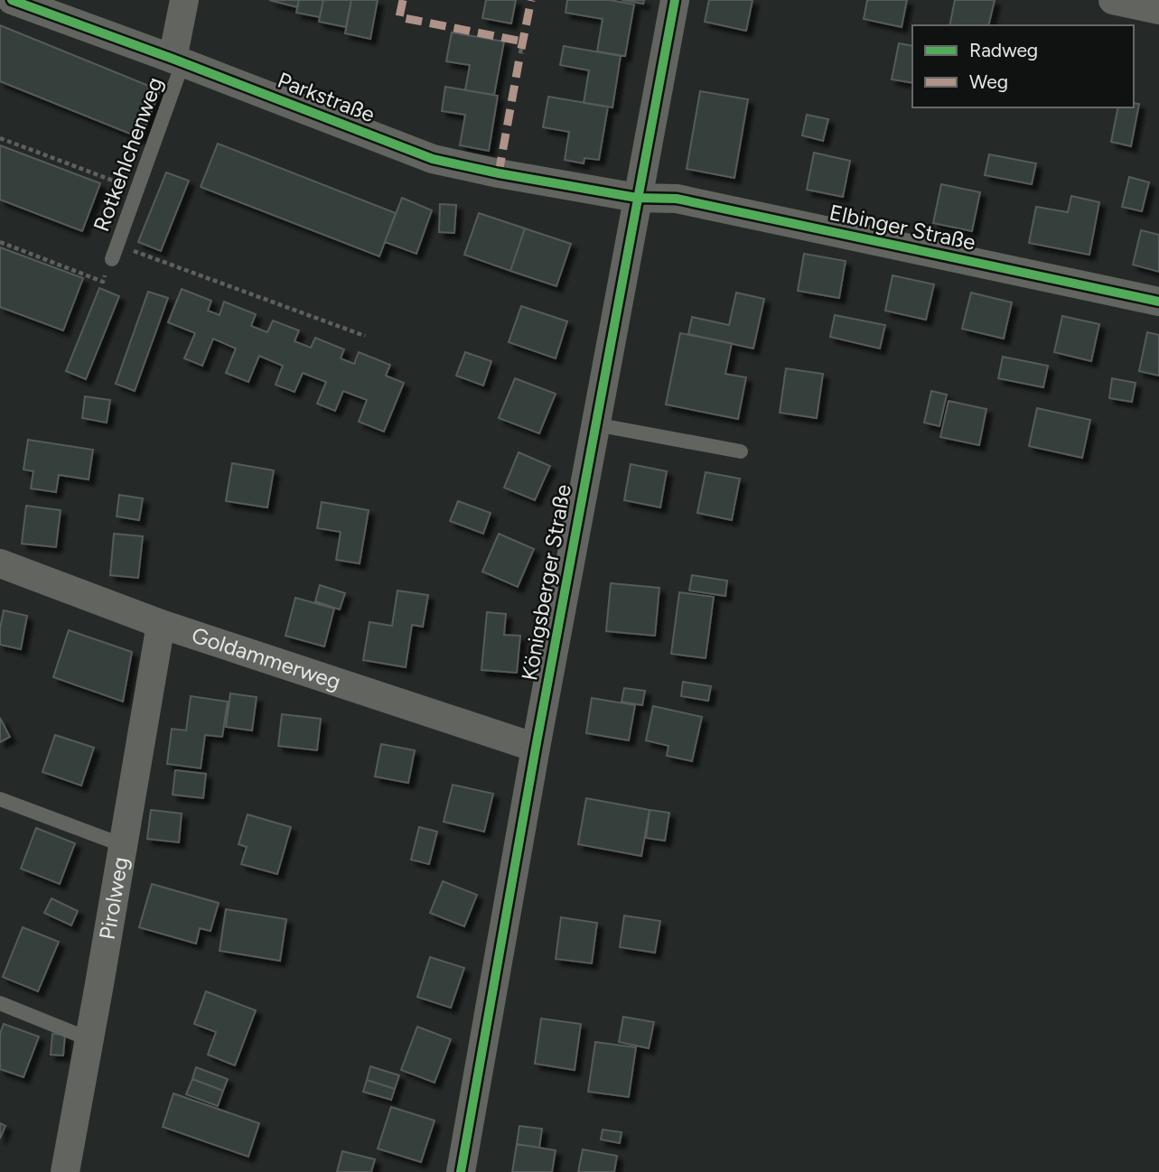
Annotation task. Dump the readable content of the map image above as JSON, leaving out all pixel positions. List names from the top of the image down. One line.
{"streets":{"street":["Parkstraße","Elbinger Straße","Königsberger Straße","Goldammerweg","Pirolweg"],"lane":["Rotkehlchenweg"]},"crossings":[["Parkstraße","Rotkehlchenweg"],["Parkstraße","Elbinger Straße"],["Parkstraße","Königsberger Straße"],["Elbinger Straße","Königsberger Straße"],["Königsberger Straße","Goldammerweg"],["Goldammerweg","Pirolweg"]],"legend":["Radweg","Weg"]}
